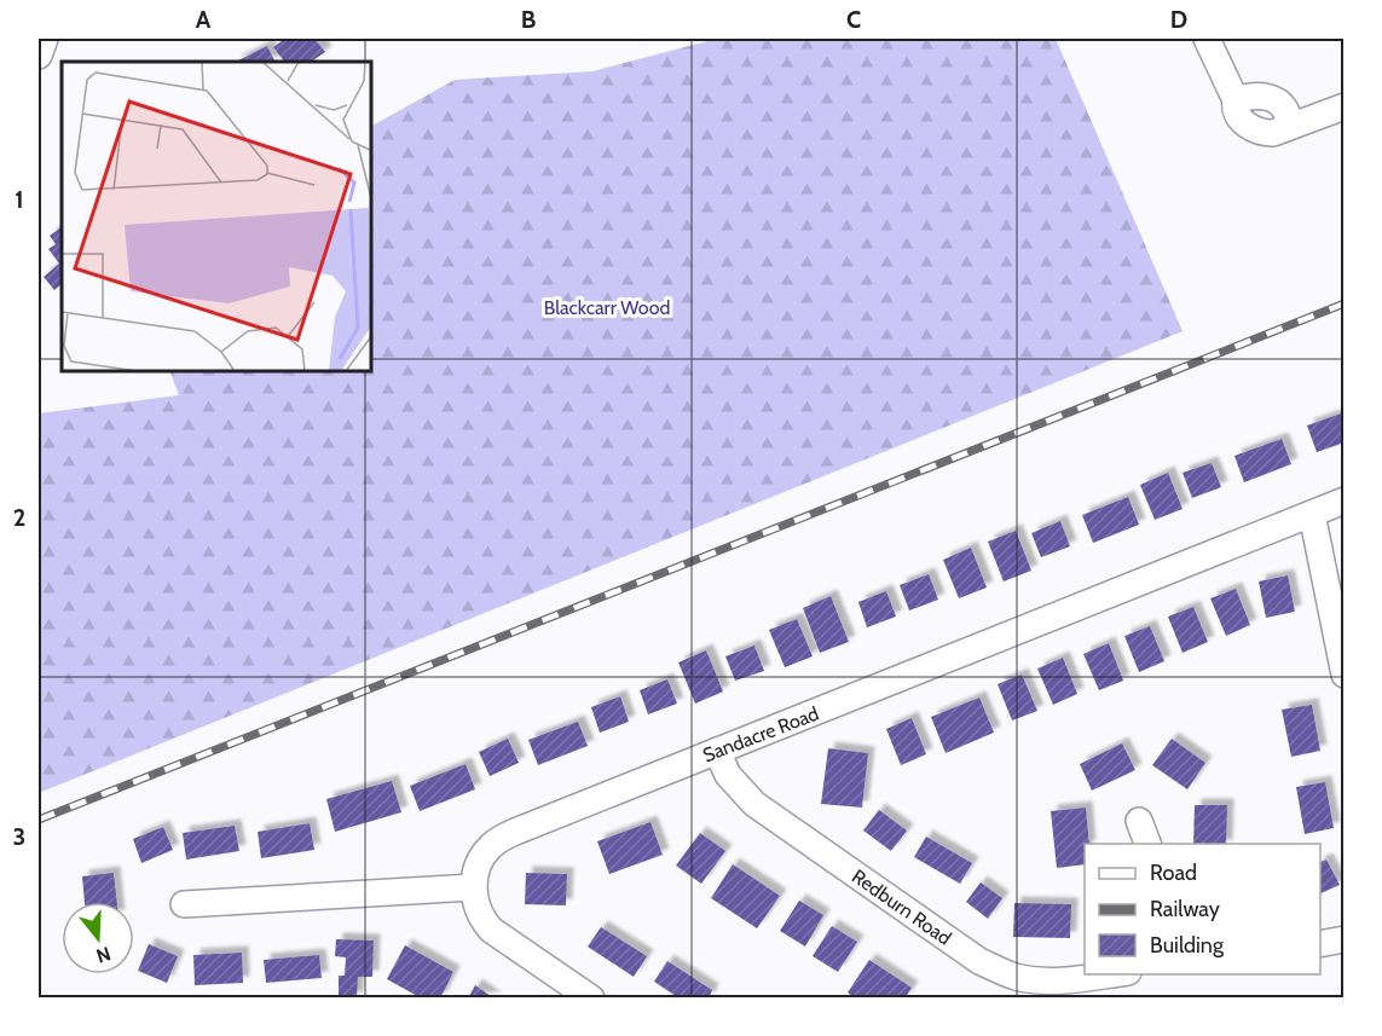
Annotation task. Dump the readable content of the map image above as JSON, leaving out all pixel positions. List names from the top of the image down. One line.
{"streets":{"street":["Sandacre Road","Redburn Road"]},"crossings":[["Sandacre Road","Redburn Road"]],"parks":["Blackcarr Wood"],"legend":["Road","Railway","Building"],"north":"bottom","grid":{"columns":["A","B","C","D"],"rows":["1","2","3"]}}
